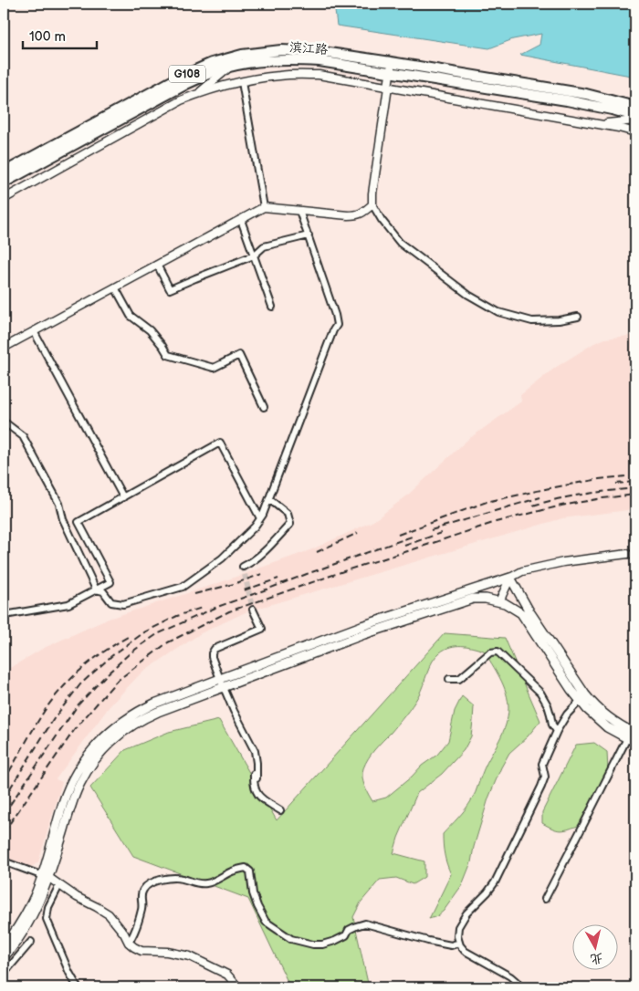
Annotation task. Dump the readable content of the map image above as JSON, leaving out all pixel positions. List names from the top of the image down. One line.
{"streets":{"highway":["滨江路","G108"]},"scale_bar":"100 m","north":"bottom"}
